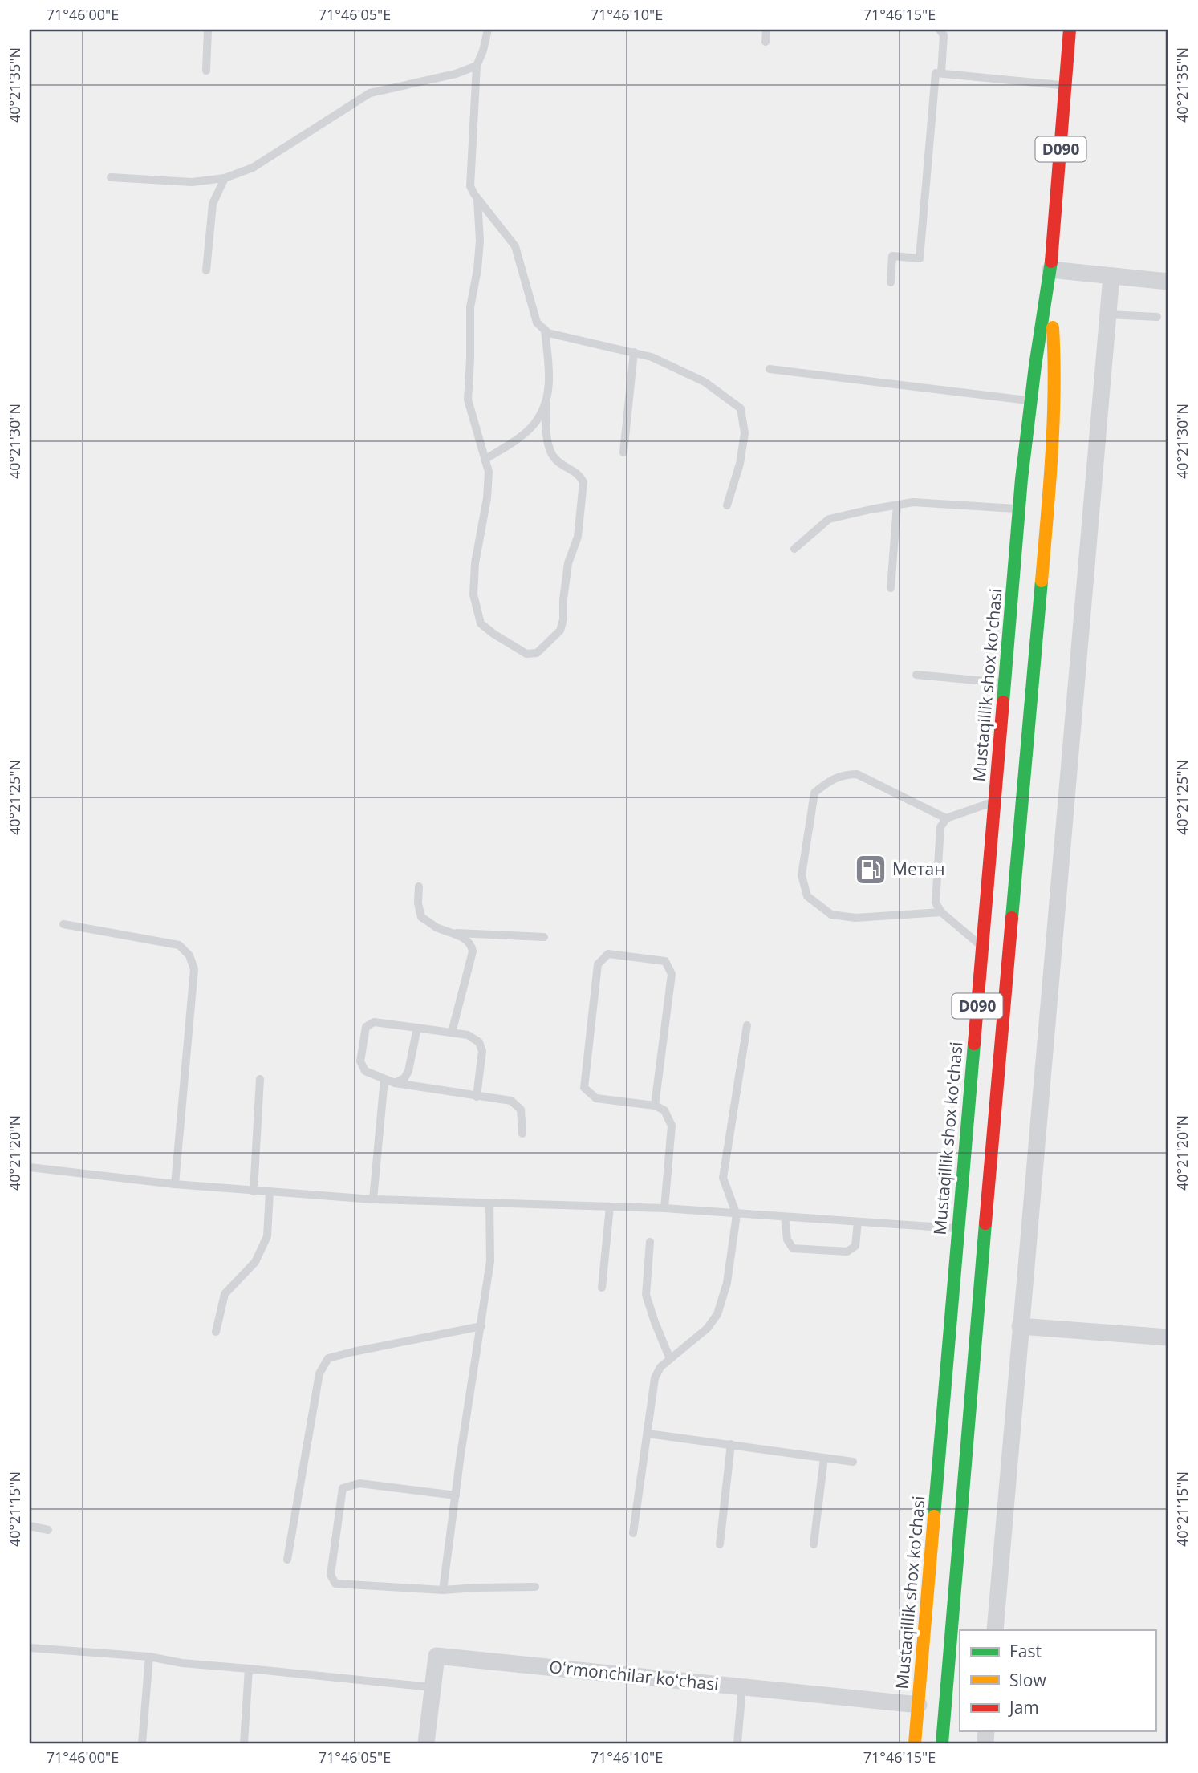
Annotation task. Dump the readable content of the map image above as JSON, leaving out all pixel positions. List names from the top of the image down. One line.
{"streets":{"main road":["D090","Mustaqillik shox ko'chasi"],"street":["Oʻrmonchilar koʻchasi"]},"crossings":[["Mustaqillik shox ko'chasi","Oʻrmonchilar koʻchasi"]],"places":{"fuel station":["Метан"]},"legend":["Fast","Slow","Jam"],"coordinates":["71°46'00\"E","71°46'05\"E","71°46'10\"E","71°46'15\"E","40°21'35\"N","40°21'30\"N","40°21'25\"N","40°21'20\"N","40°21'15\"N"]}
